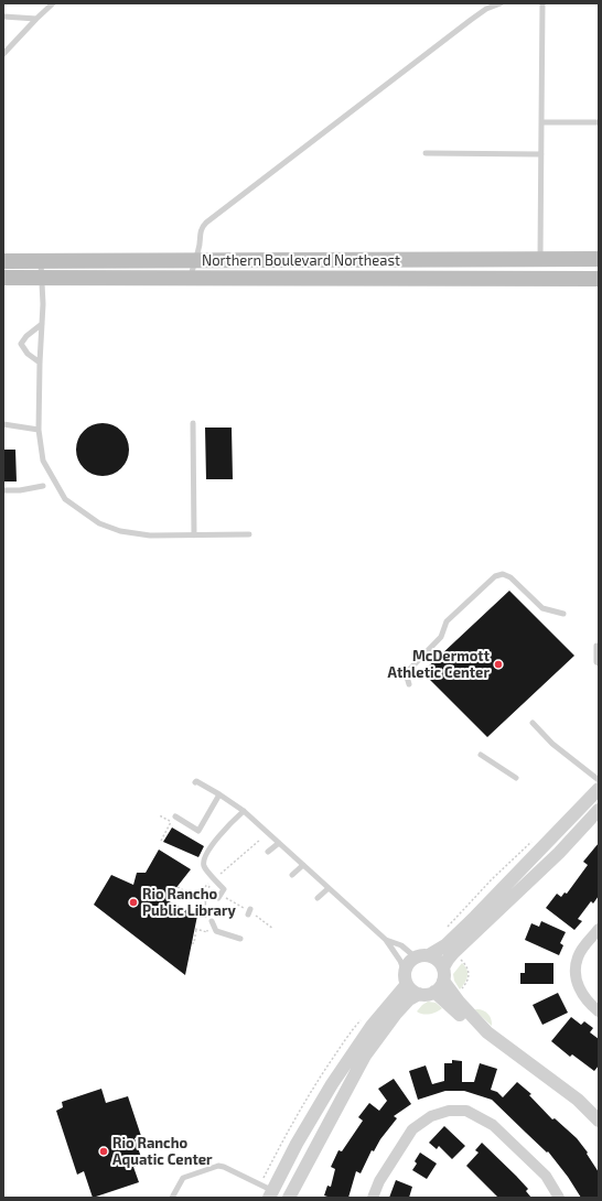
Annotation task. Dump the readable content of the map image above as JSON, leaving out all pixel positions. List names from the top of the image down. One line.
{"streets":{"main road":["Northern Boulevard Northeast"]},"places":["McDermott Athletic Center","Rio Rancho Public Library","Rio Rancho Aquatic Center"]}
